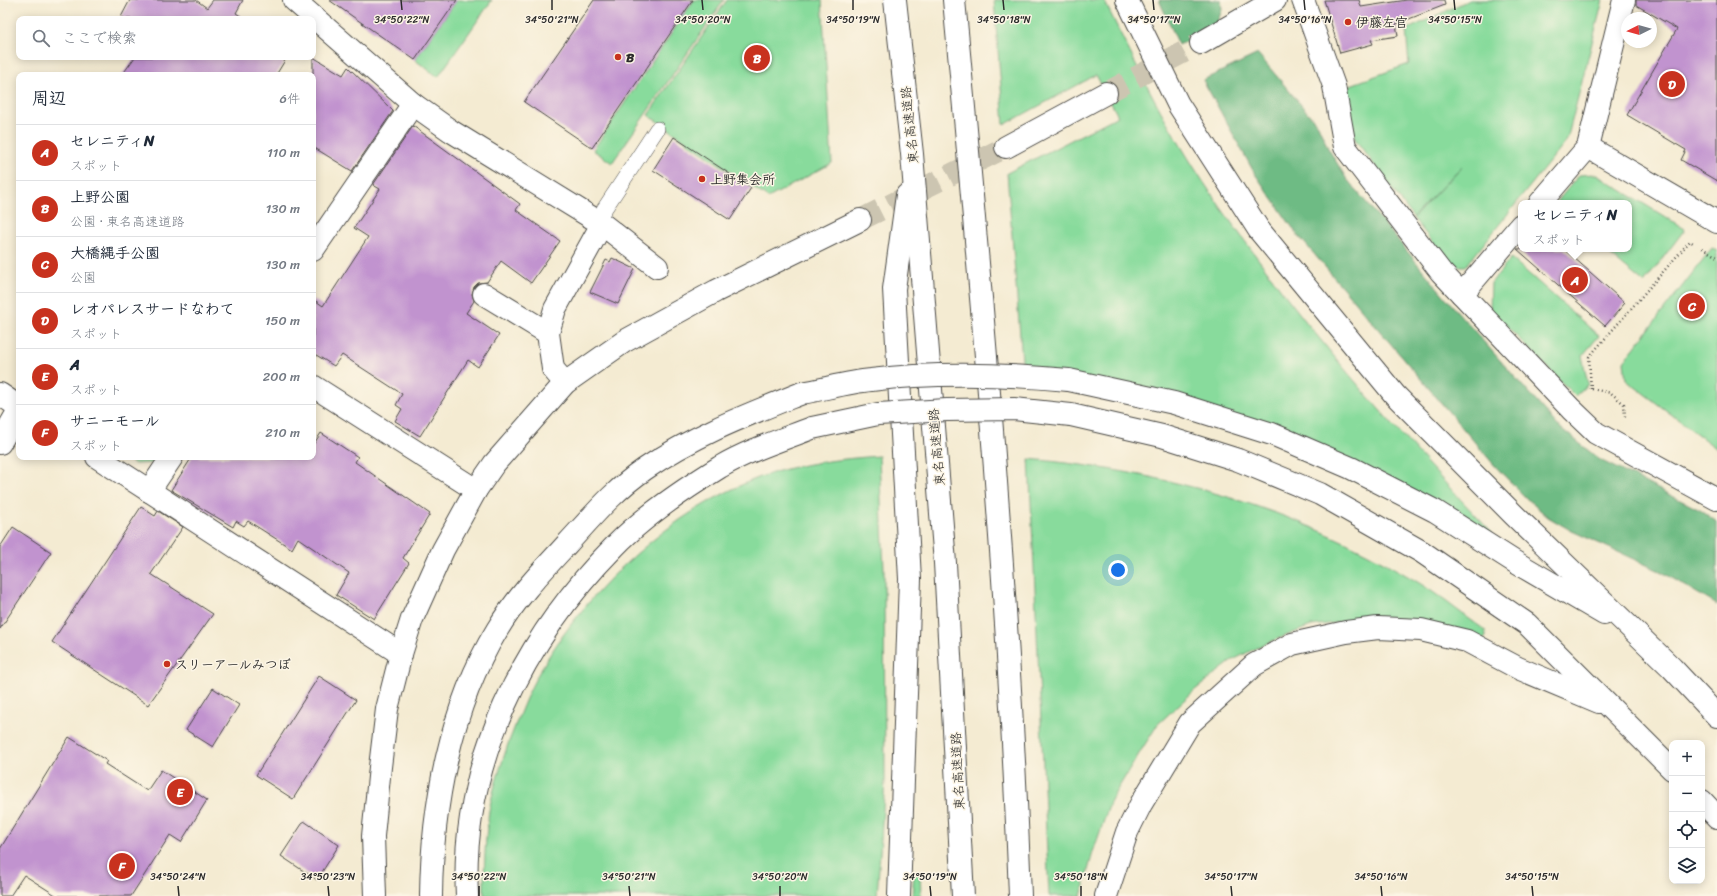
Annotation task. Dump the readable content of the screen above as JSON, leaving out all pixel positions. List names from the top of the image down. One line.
{"streets":{"main road":["東名高速道路"]},"places":["伊藤左官","B","上野集会所","スリーアールみつぼ"],"north":"left","page":{"search":"ここで検索","pins":["B","D","A","C","E","F"],"heading":["周辺","6件"],"list":[{"mark":"A","name":"セレニティN","note":"スポット","value":"110 m"},{"mark":"B","name":"上野公園","note":"公園 · 東名高速道路","value":"130 m"},{"mark":"C","name":"大橋縄手公園","note":"公園","value":"130 m"},{"mark":"D","name":"レオパレスサードなわて","note":"スポット","value":"150 m"},{"mark":"E","name":"A","note":"スポット","value":"200 m"},{"mark":"F","name":"サニーモール","note":"スポット","value":"210 m"}],"popup":["セレニティN","スポット"],"map_buttons":["+","−"]},"coordinates":["34°50'22\"N","34°50'21\"N","34°50'20\"N","34°50'19\"N","34°50'18\"N","34°50'17\"N","34°50'16\"N","34°50'15\"N","34°50'24\"N","34°50'23\"N"]}
